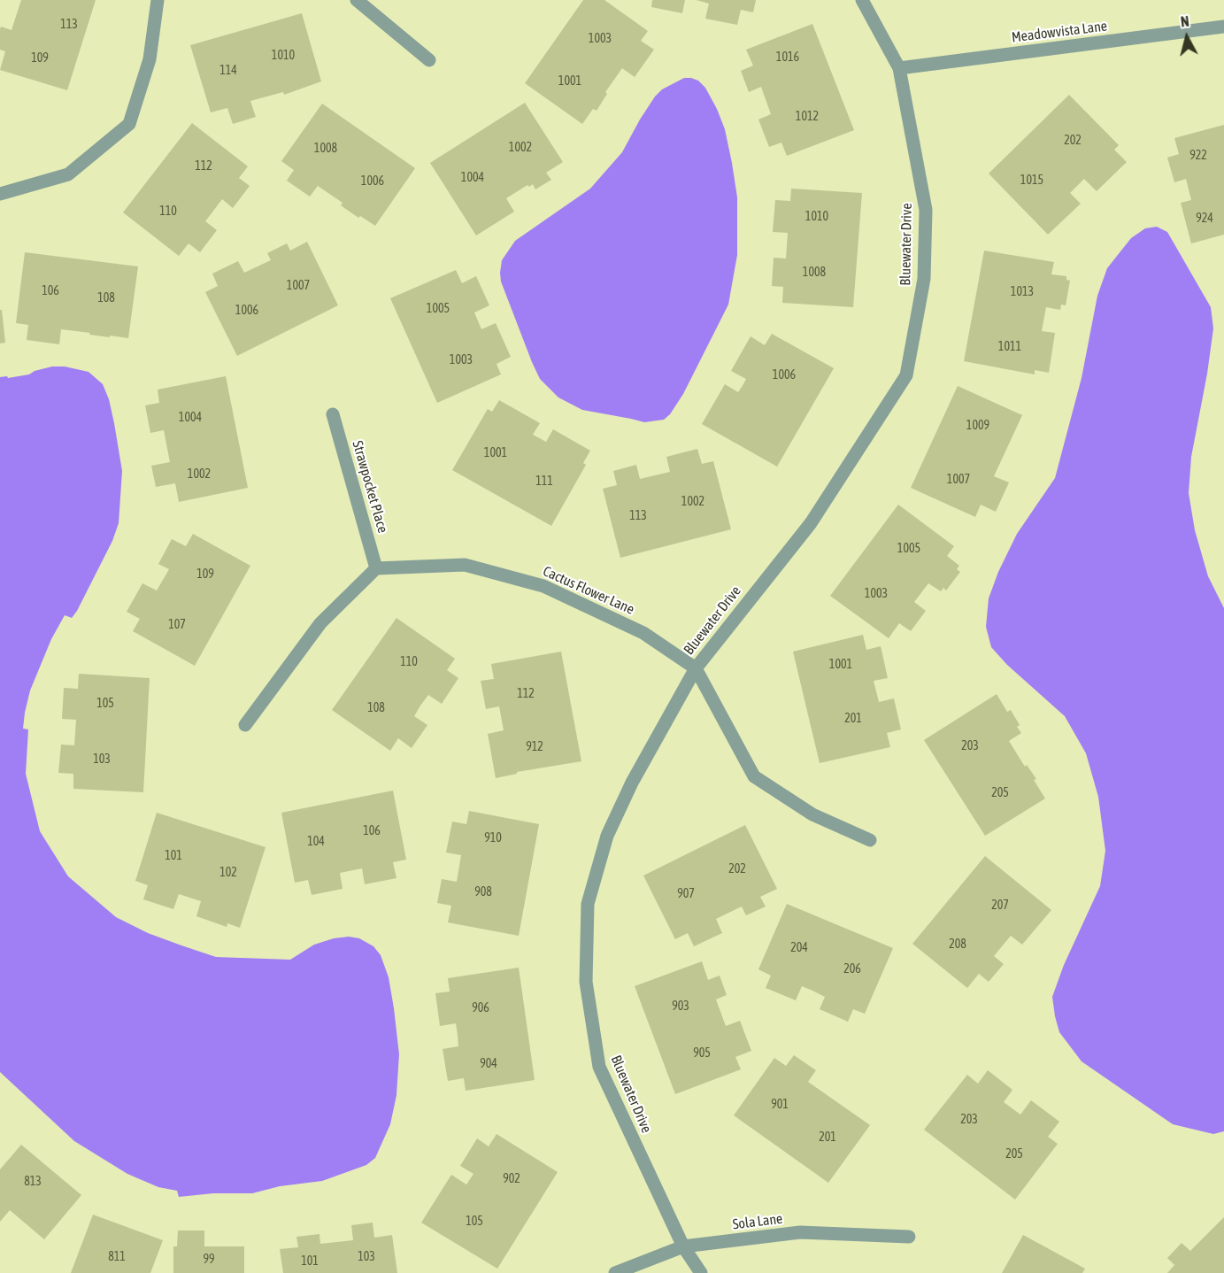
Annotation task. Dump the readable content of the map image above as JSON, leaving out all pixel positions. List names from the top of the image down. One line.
{"streets":{"street":["Meadowvista Lane","Bluewater Drive","Strawpocket Place","Cactus Flower Lane","Sola Lane"]},"crossings":[["Meadowvista Lane","Bluewater Drive"],["Bluewater Drive","Cactus Flower Lane"],["Bluewater Drive","Sola Lane"],["Strawpocket Place","Cactus Flower Lane"]],"house_numbers":["113","1003","1010","1016","109","114","1001","1012","202","1002","1008","922","112","1004","1015","1006","110","1010","924","1008","1007","106","1013","108","1005","1006","1011","1003","1006","1004","1009","1001","1002","1007","111","1002","113","1005","109","1003","107","110","1001","112","105","108","201","203","912","103","205","106","910","104","101","202","102","908","907","207","208","204","206","903","906","905","904","901","203","201","205","902","813","105","811","103","99","101"],"north":"top"}
